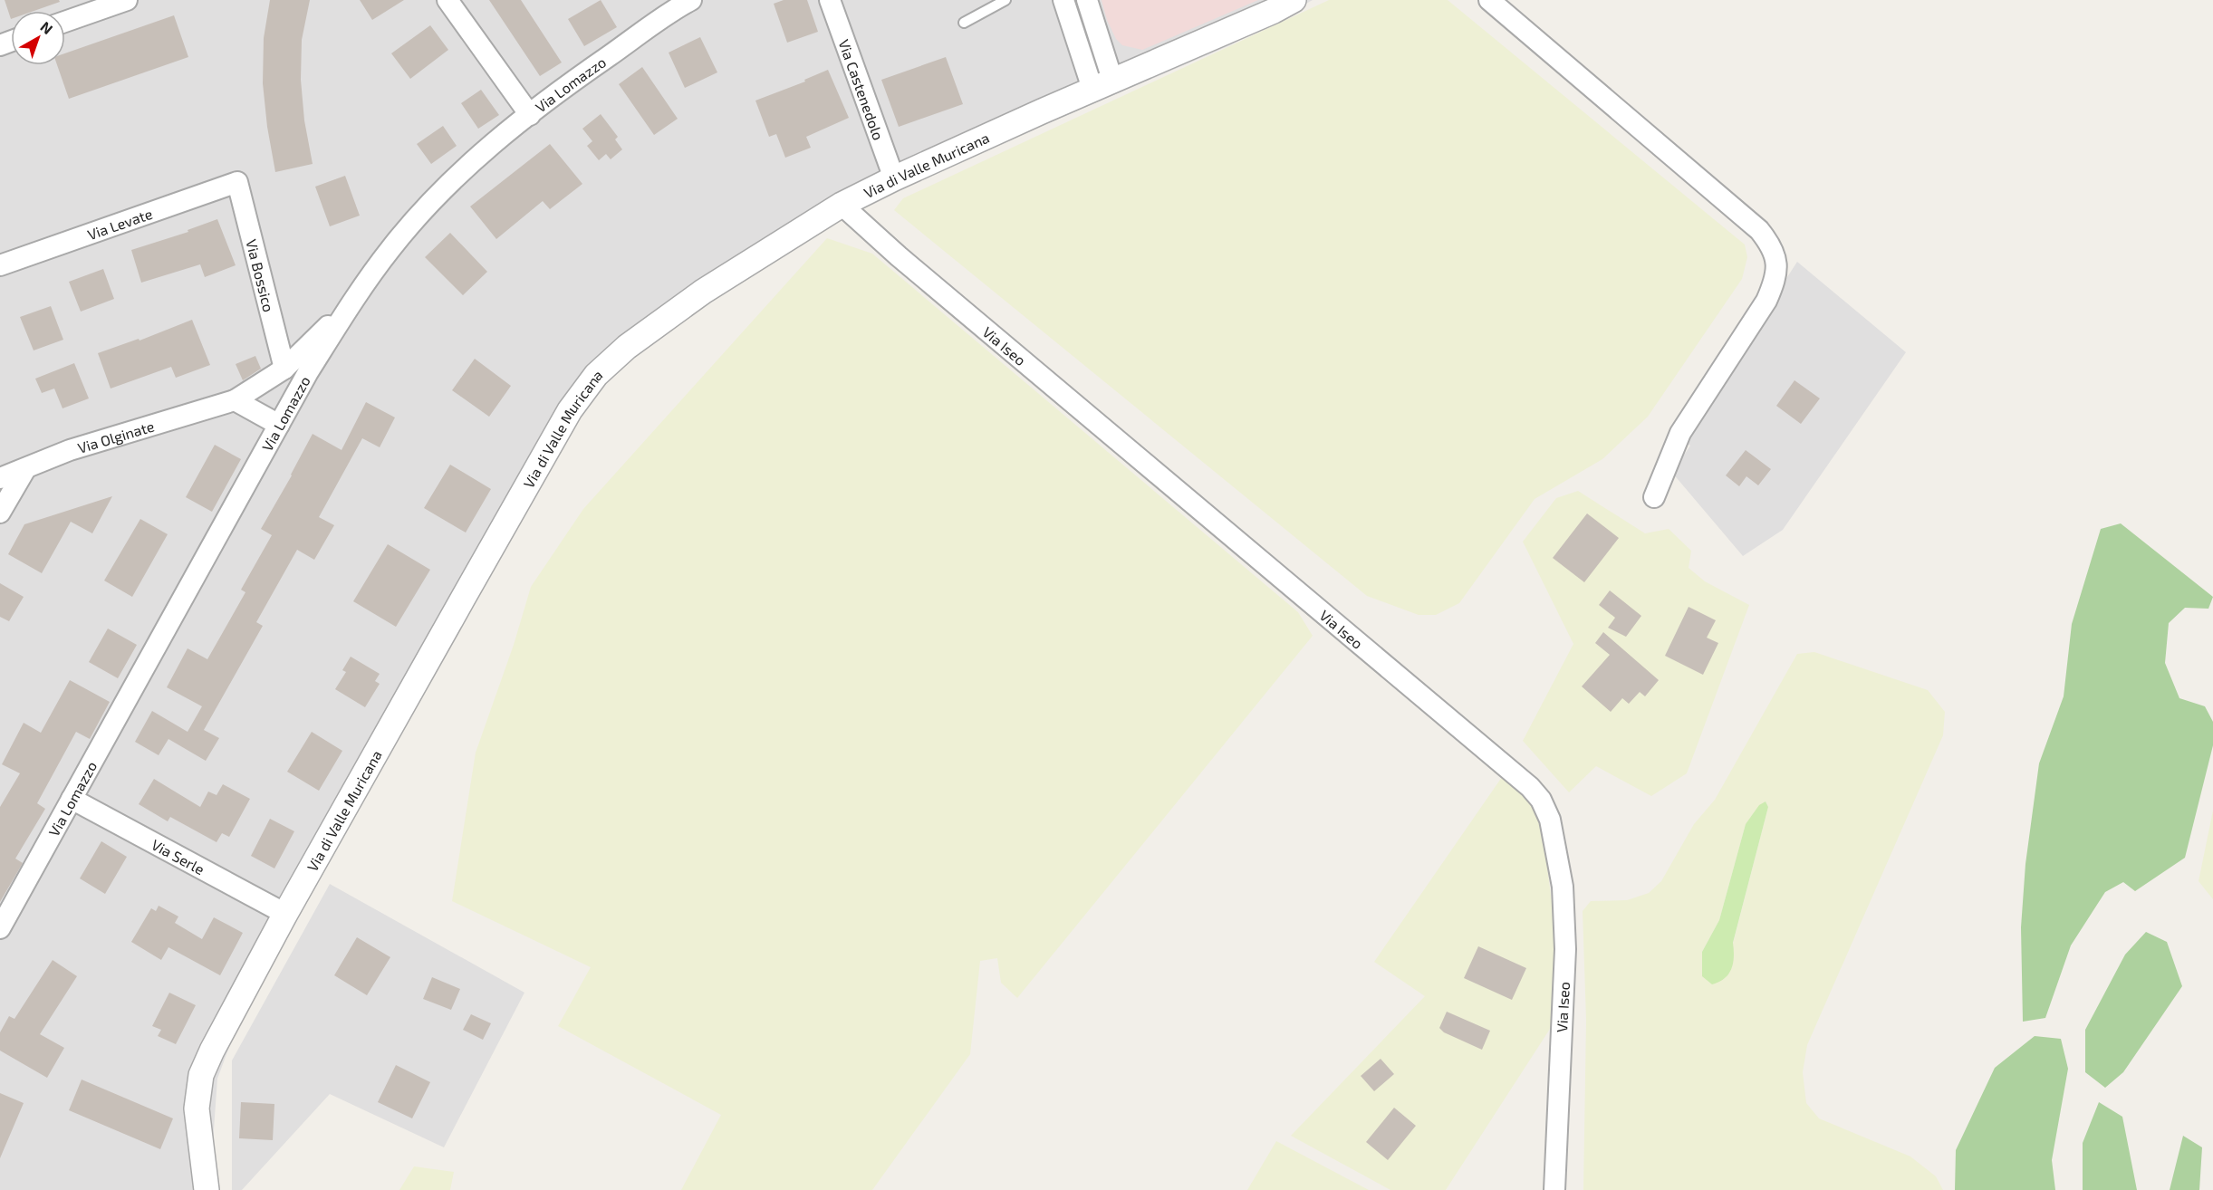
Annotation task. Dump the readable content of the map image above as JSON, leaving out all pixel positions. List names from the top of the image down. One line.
{"streets":{"street":["Via Lomazzo","Via Castenedolo","Via di Valle Muricana","Via Levate","Via Bossico","Via Iseo","Via Olginate","Via Serle"]},"crossings":[["Via Lomazzo","Via Olginate"],["Via Lomazzo","Via Serle"],["Via Castenedolo","Via di Valle Muricana"],["Via di Valle Muricana","Via Iseo"],["Via di Valle Muricana","Via Serle"],["Via Levate","Via Bossico"],["Via Bossico","Via Olginate"]],"north":"top right"}
